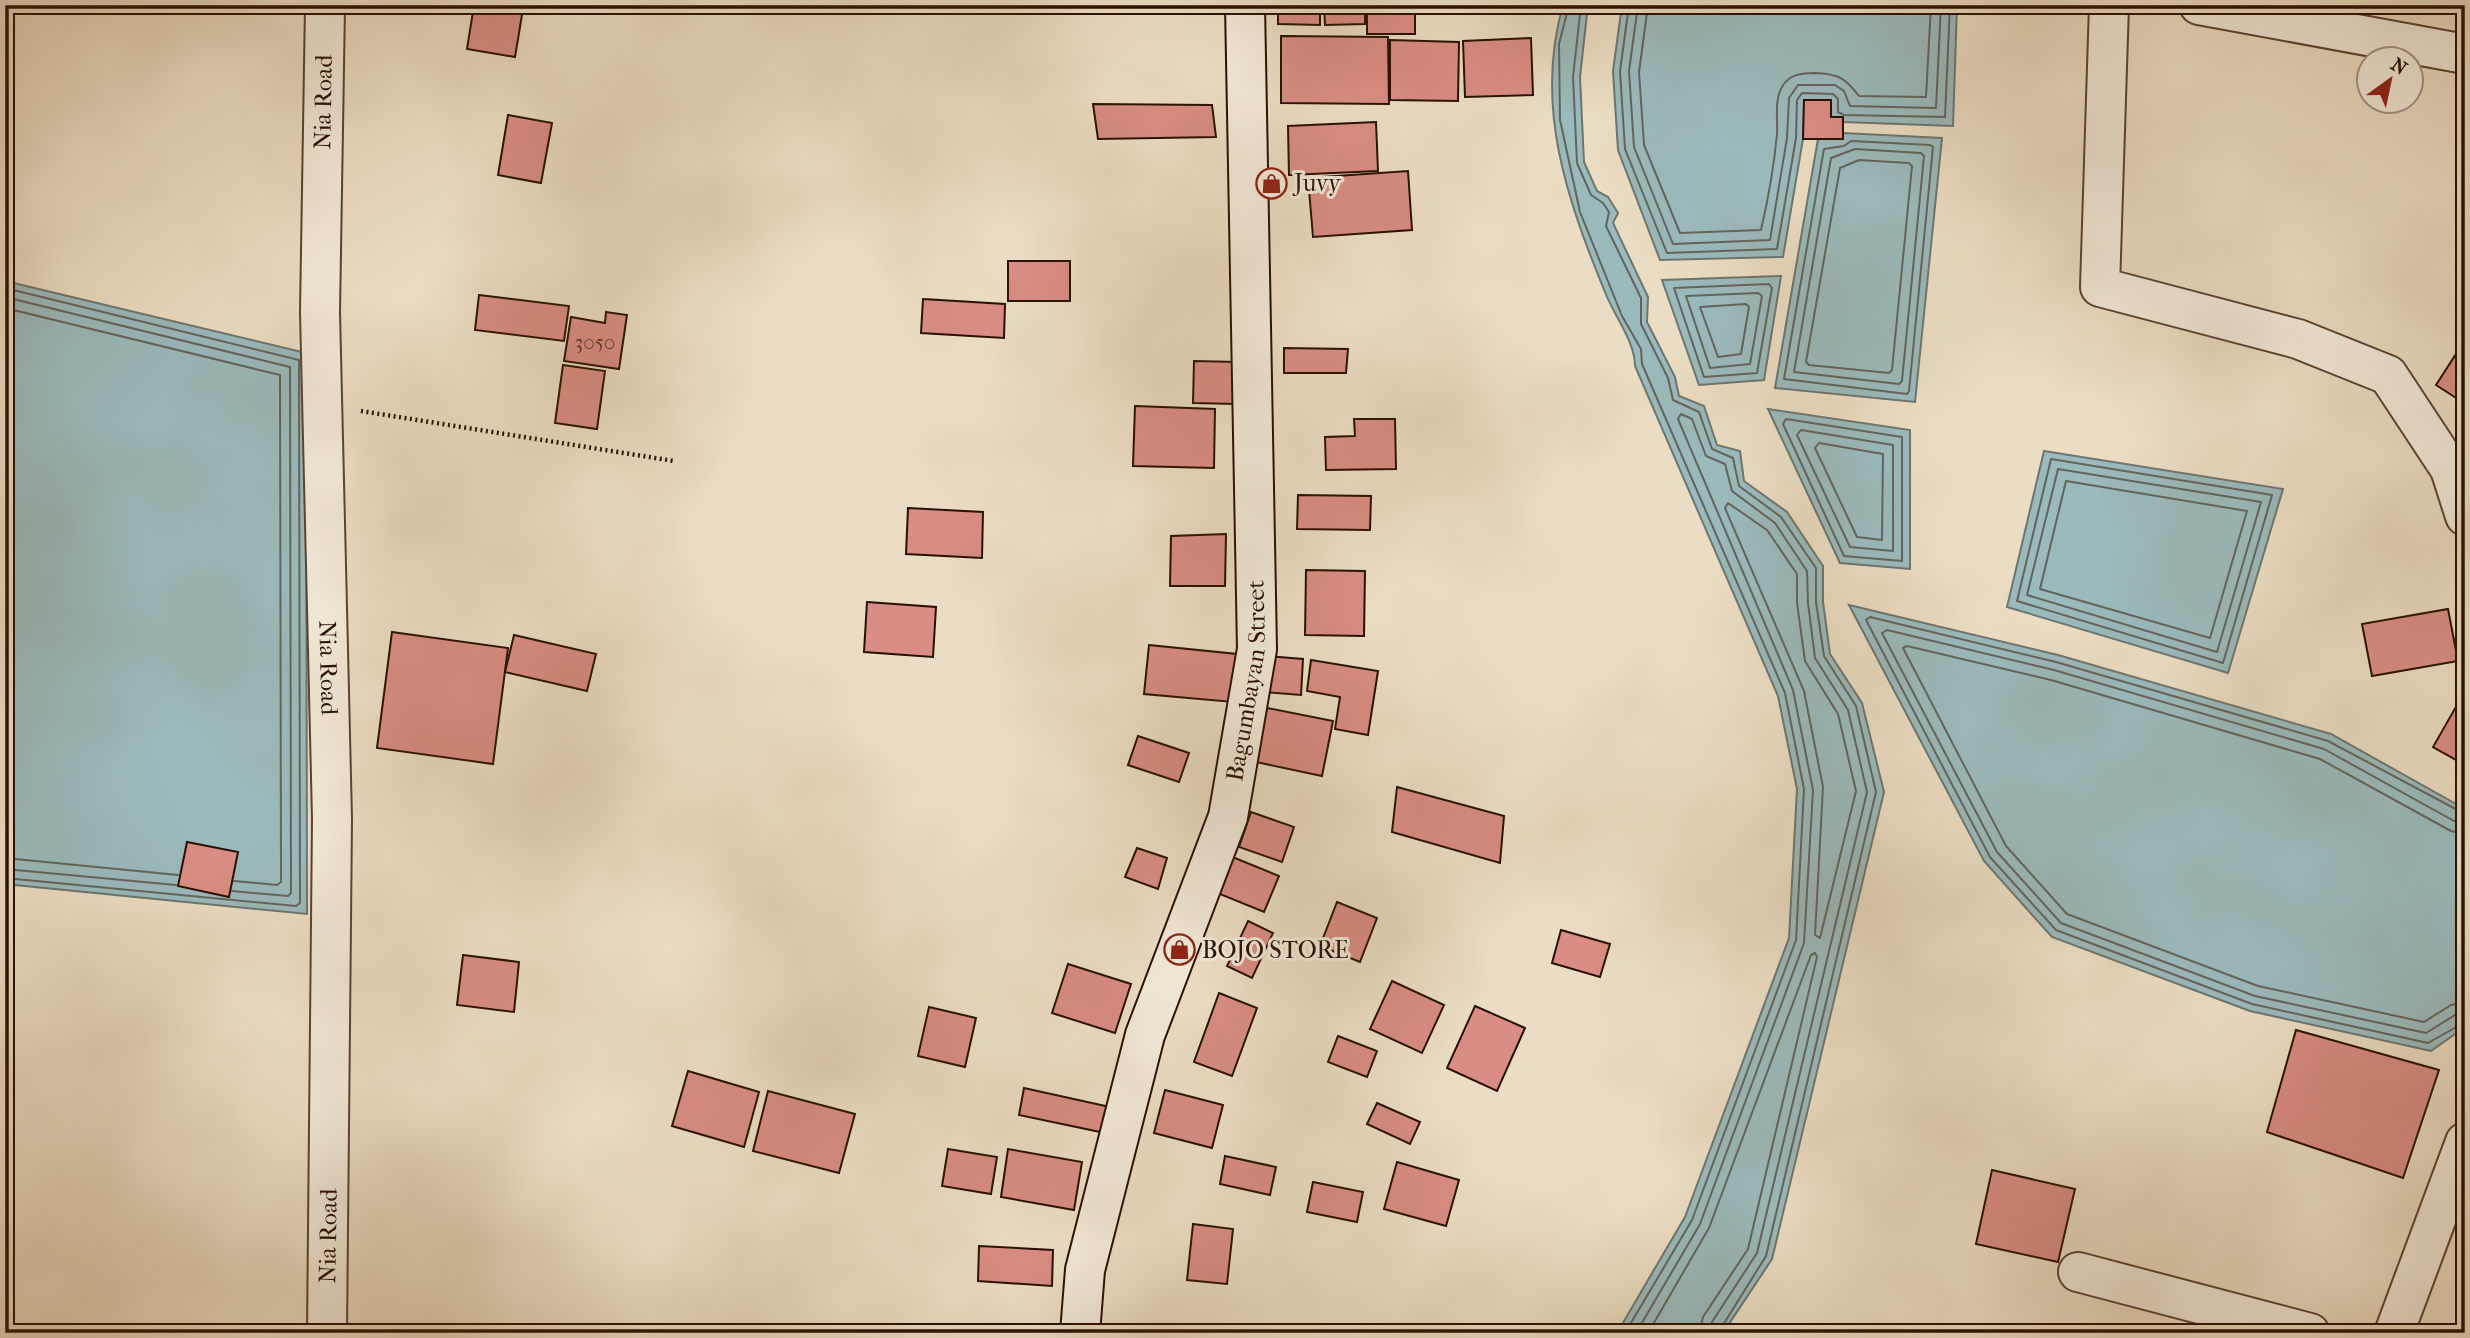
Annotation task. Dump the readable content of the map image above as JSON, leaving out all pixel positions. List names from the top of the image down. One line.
{"streets":{"street":["Nia Road","Bagumbayan Street"]},"places":{"shop":["Juvy","BOJO STORE"]},"house_numbers":["3050"],"north":"top right"}
